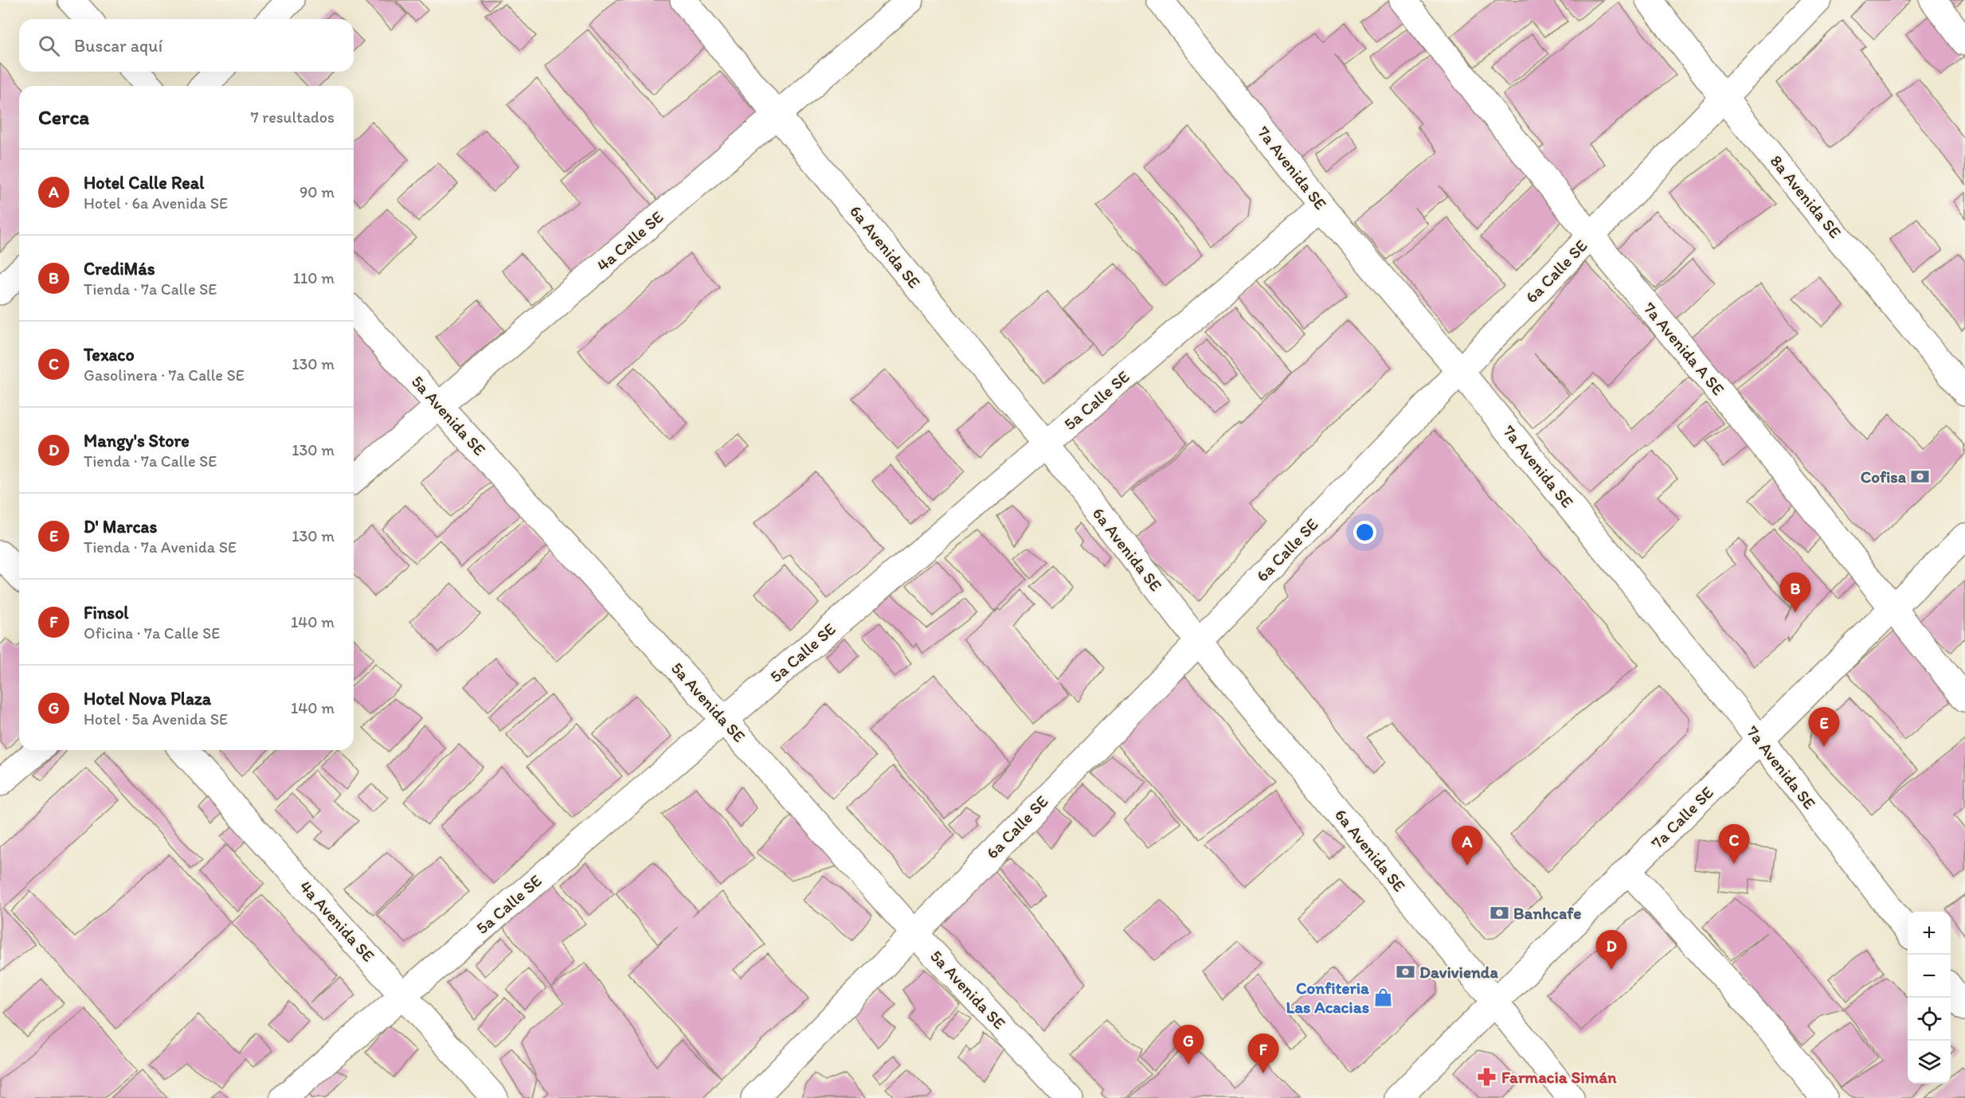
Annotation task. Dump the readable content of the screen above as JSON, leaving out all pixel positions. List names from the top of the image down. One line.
{"streets":{"street":["7a Avenida SE","8a Avenida SE","4a Calle SE","6a Avenida SE","6a Calle SE","7a Avenida A SE","5a Calle SE","5a Avenida SE","7a Calle SE","4a Avenida SE"]},"crossings":[["7a Avenida SE","6a Calle SE"],["7a Avenida SE","5a Calle SE"],["7a Avenida SE","7a Calle SE"],["8a Avenida SE","6a Calle SE"],["4a Calle SE","6a Avenida SE"],["4a Calle SE","5a Avenida SE"],["6a Avenida SE","6a Calle SE"],["6a Avenida SE","5a Calle SE"],["6a Avenida SE","7a Calle SE"],["6a Calle SE","7a Avenida A SE"],["6a Calle SE","5a Avenida SE"],["7a Avenida A SE","7a Calle SE"],["5a Calle SE","5a Avenida SE"],["5a Calle SE","4a Avenida SE"]],"places":{"bank":["Cofisa","Banhcafe","Davivienda"],"shop":["Confiteria Las Acacias"],"pharmacy":["Farmacia Simán"]},"page":{"search":"Buscar aquí","heading":["Cerca","7 resultados"],"list":[{"mark":"A","name":"Hotel Calle Real","note":"Hotel · 6a Avenida SE","value":"90 m"},{"mark":"B","name":"CrediMás","note":"Tienda · 7a Calle SE","value":"110 m"},{"mark":"C","name":"Texaco","note":"Gasolinera · 7a Calle SE","value":"130 m"},{"mark":"D","name":"Mangy's Store","note":"Tienda · 7a Calle SE","value":"130 m"},{"mark":"E","name":"D' Marcas","note":"Tienda · 7a Avenida SE","value":"130 m"},{"mark":"F","name":"Finsol","note":"Oficina · 7a Calle SE","value":"140 m"},{"mark":"G","name":"Hotel Nova Plaza","note":"Hotel · 5a Avenida SE","value":"140 m"}],"pins":["B","E","C","A","D","G","F"],"map_buttons":["+","−"]}}
